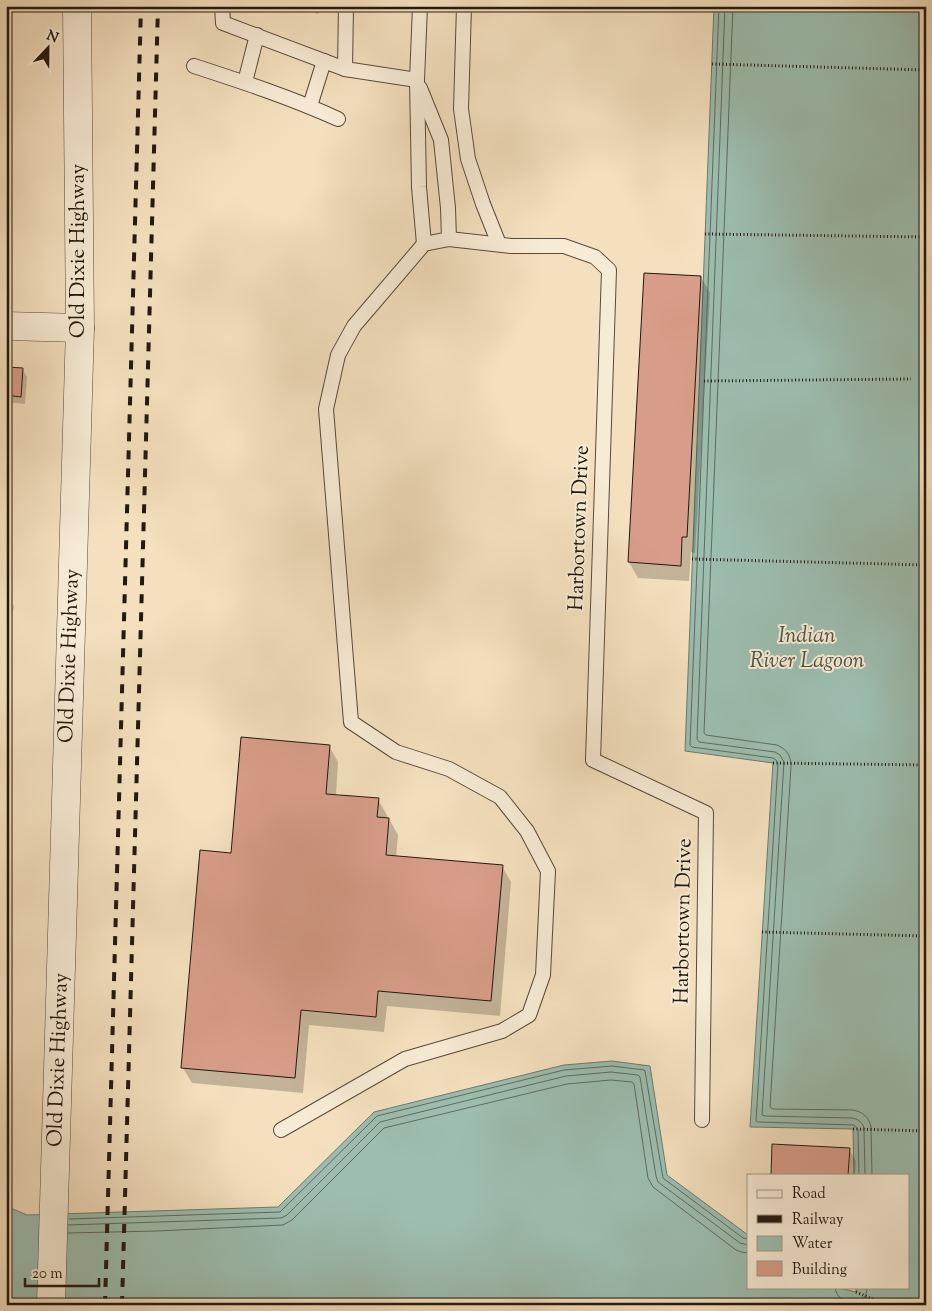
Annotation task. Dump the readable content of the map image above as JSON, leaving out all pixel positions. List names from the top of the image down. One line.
{"streets":{"street":["Old Dixie Highway"],"lane":["Harbortown Drive"]},"water":["Indian River Lagoon"],"legend":["Road","Railway","Water","Building"],"scale_bar":"20 m","north":"top"}
